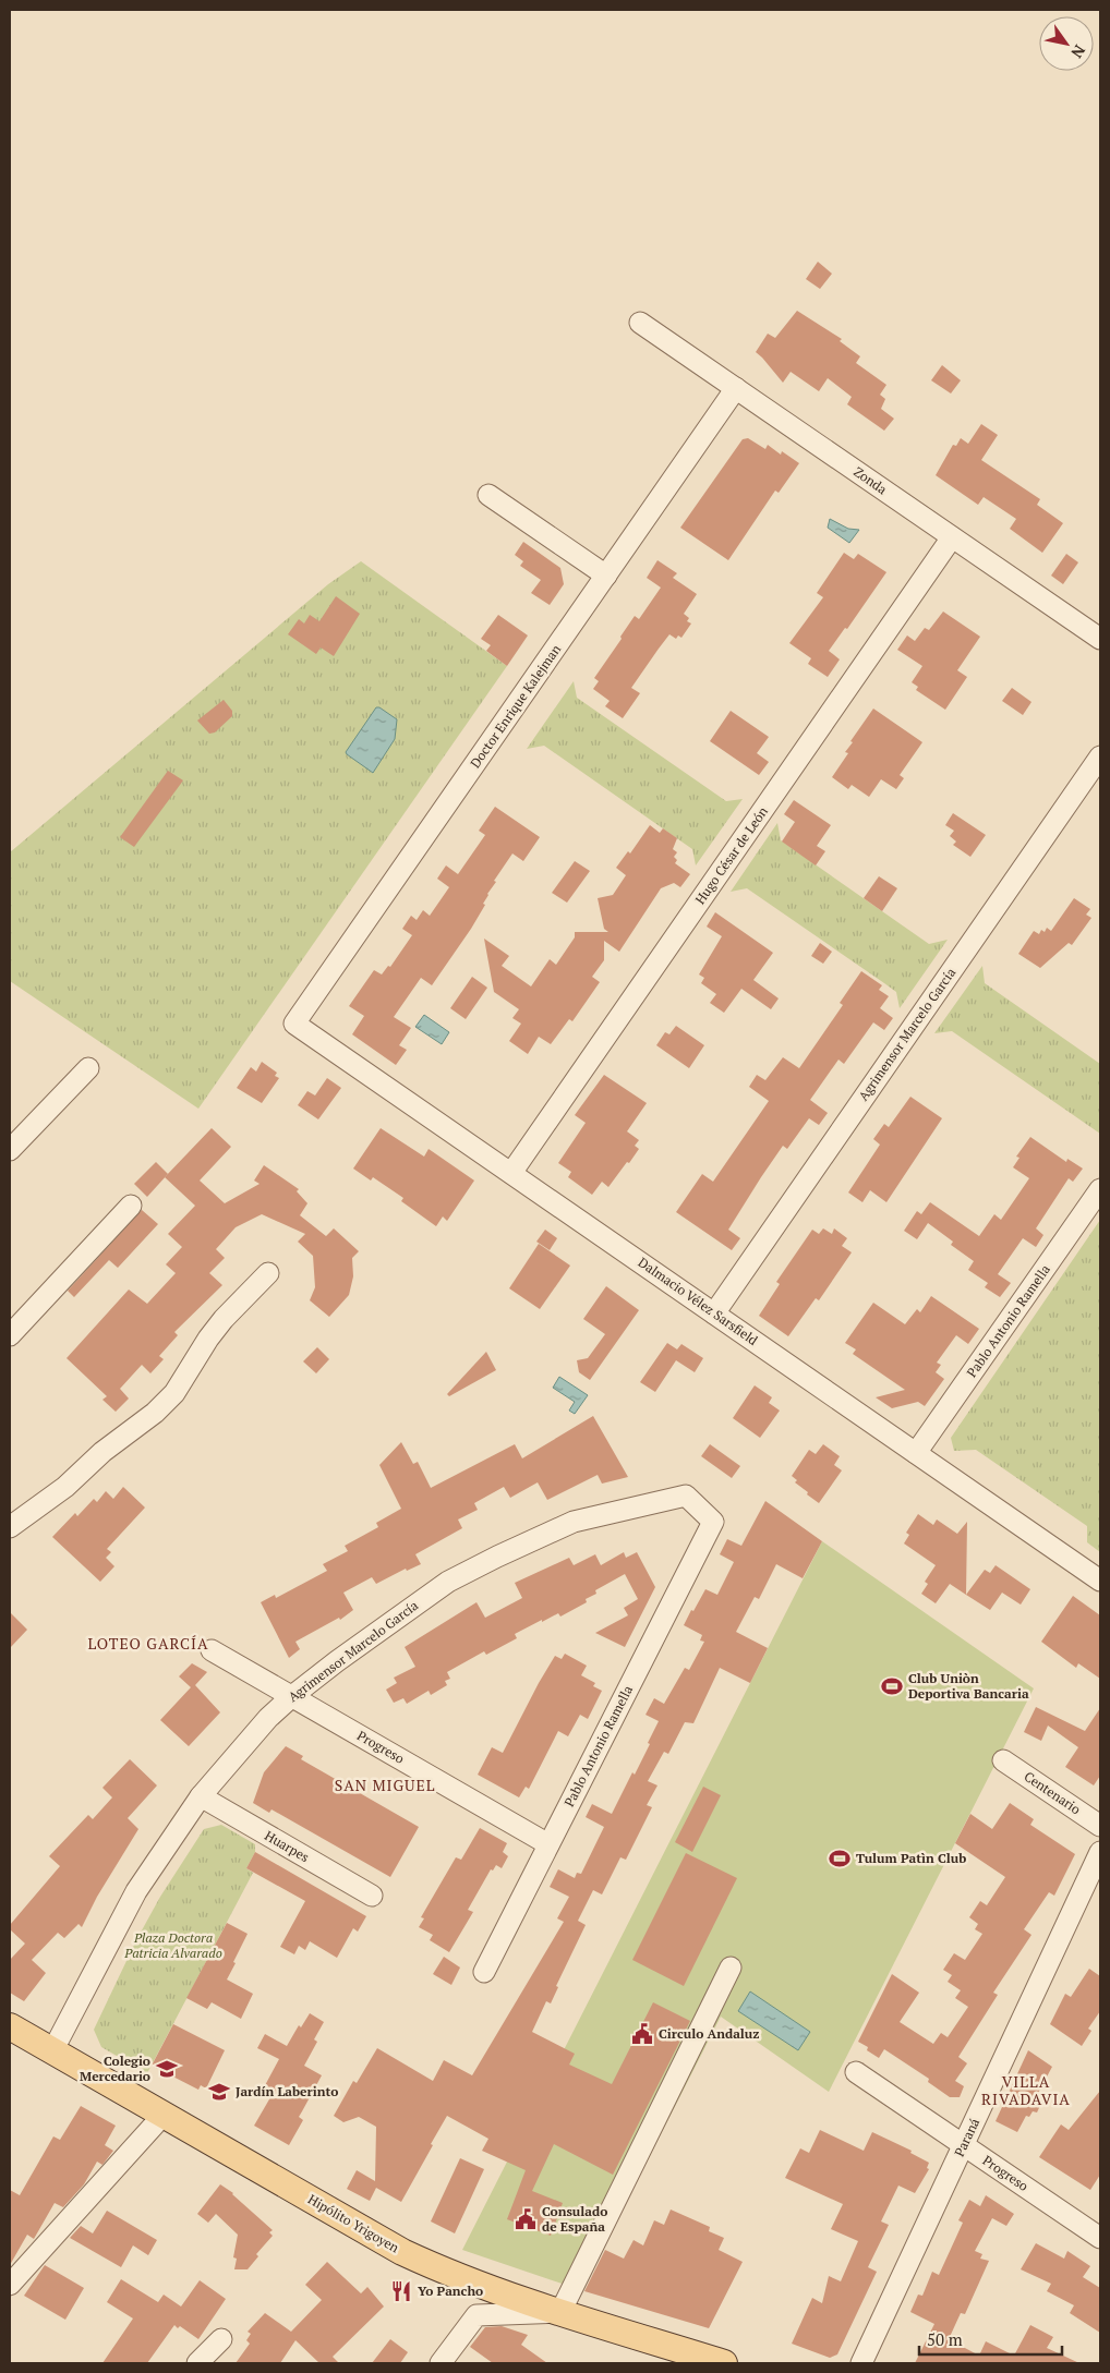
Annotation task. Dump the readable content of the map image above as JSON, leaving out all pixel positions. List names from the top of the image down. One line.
{"streets":{"main road":["Hipólito Yrigoyen"],"street":["Zonda","Doctor Enrique Kalejman","Hugo César de León","Agrimensor Marcelo García","Dalmacio Vélez Sarsfield","Pablo Antonio Ramella","Progreso","Centenario","Huarpes","Paraná"]},"crossings":[["Zonda","Doctor Enrique Kalejman"],["Zonda","Hugo César de León"],["Doctor Enrique Kalejman","Dalmacio Vélez Sarsfield"],["Hugo César de León","Dalmacio Vélez Sarsfield"],["Agrimensor Marcelo García","Dalmacio Vélez Sarsfield"],["Agrimensor Marcelo García","Pablo Antonio Ramella"],["Agrimensor Marcelo García","Progreso"],["Agrimensor Marcelo García","Huarpes"],["Agrimensor Marcelo García","Hipólito Yrigoyen"],["Dalmacio Vélez Sarsfield","Pablo Antonio Ramella"],["Pablo Antonio Ramella","Progreso"],["Progreso","Paraná"]],"districts":["LOTEO GARCÍA","SAN MIGUEL","VILLA RIVADAVIA"],"parks":["Plaza Doctora Patricia Alvarado"],"places":{"sports":["Club Uniòn Deportiva Bancaria","Tulum Patìn Club"],"public building":["Circulo Andaluz","Consulado de España"],"school or university":["Colegio Mercedario","Jardín Laberinto"],"restaurant":["Yo Pancho"]},"scale_bar":"50 m","north":"bottom right"}
